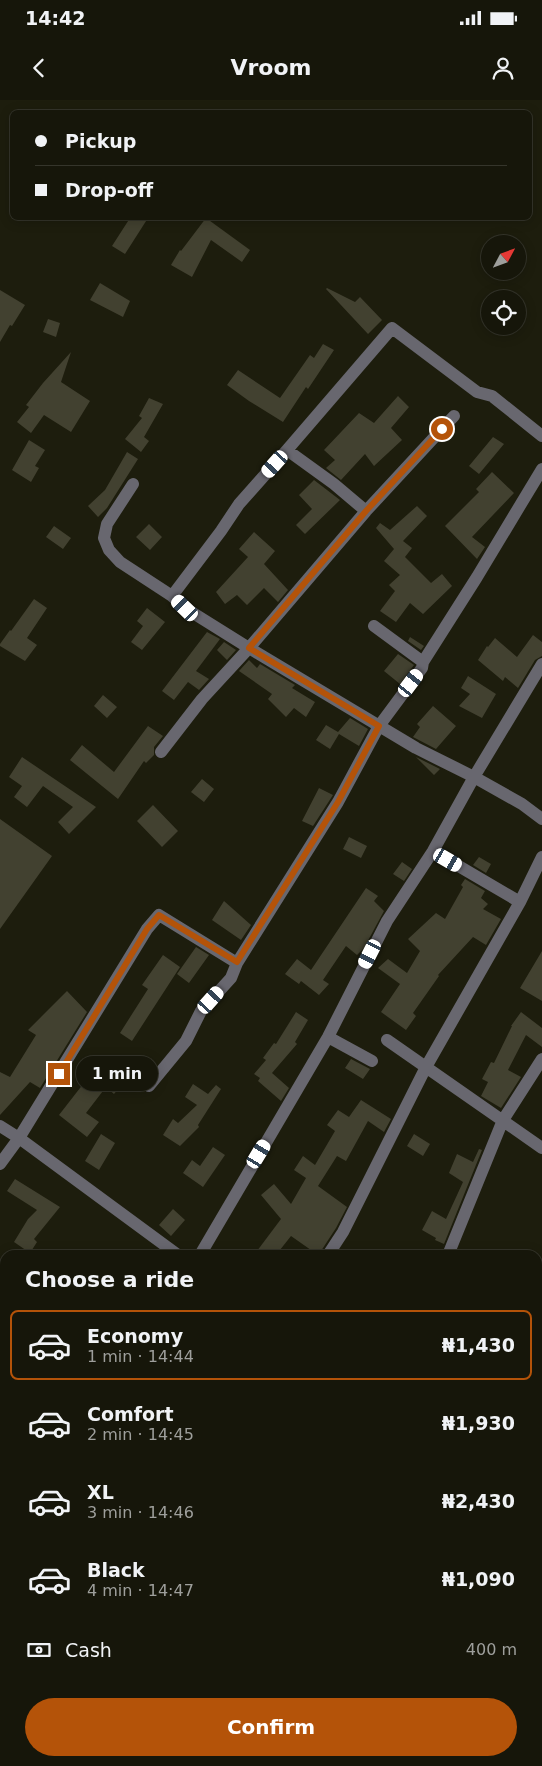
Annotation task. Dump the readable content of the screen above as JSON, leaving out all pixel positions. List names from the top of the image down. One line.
{"north":"top right","page":{"status":"14:42","header":"Vroom","banner":["Pickup","Drop-off"],"bubble":"1 min","heading":"Choose a ride","list":[{"name":"Economy","note":"1 min · 14:44","value":"₦1,430"},{"name":"Comfort","note":"2 min · 14:45","value":"₦1,930"},{"name":"XL","note":"3 min · 14:46","value":"₦2,430"},{"name":"Black","note":"4 min · 14:47","value":"₦1,090"}],"pay":["Cash","400 m"],"buttons":"Confirm"}}
